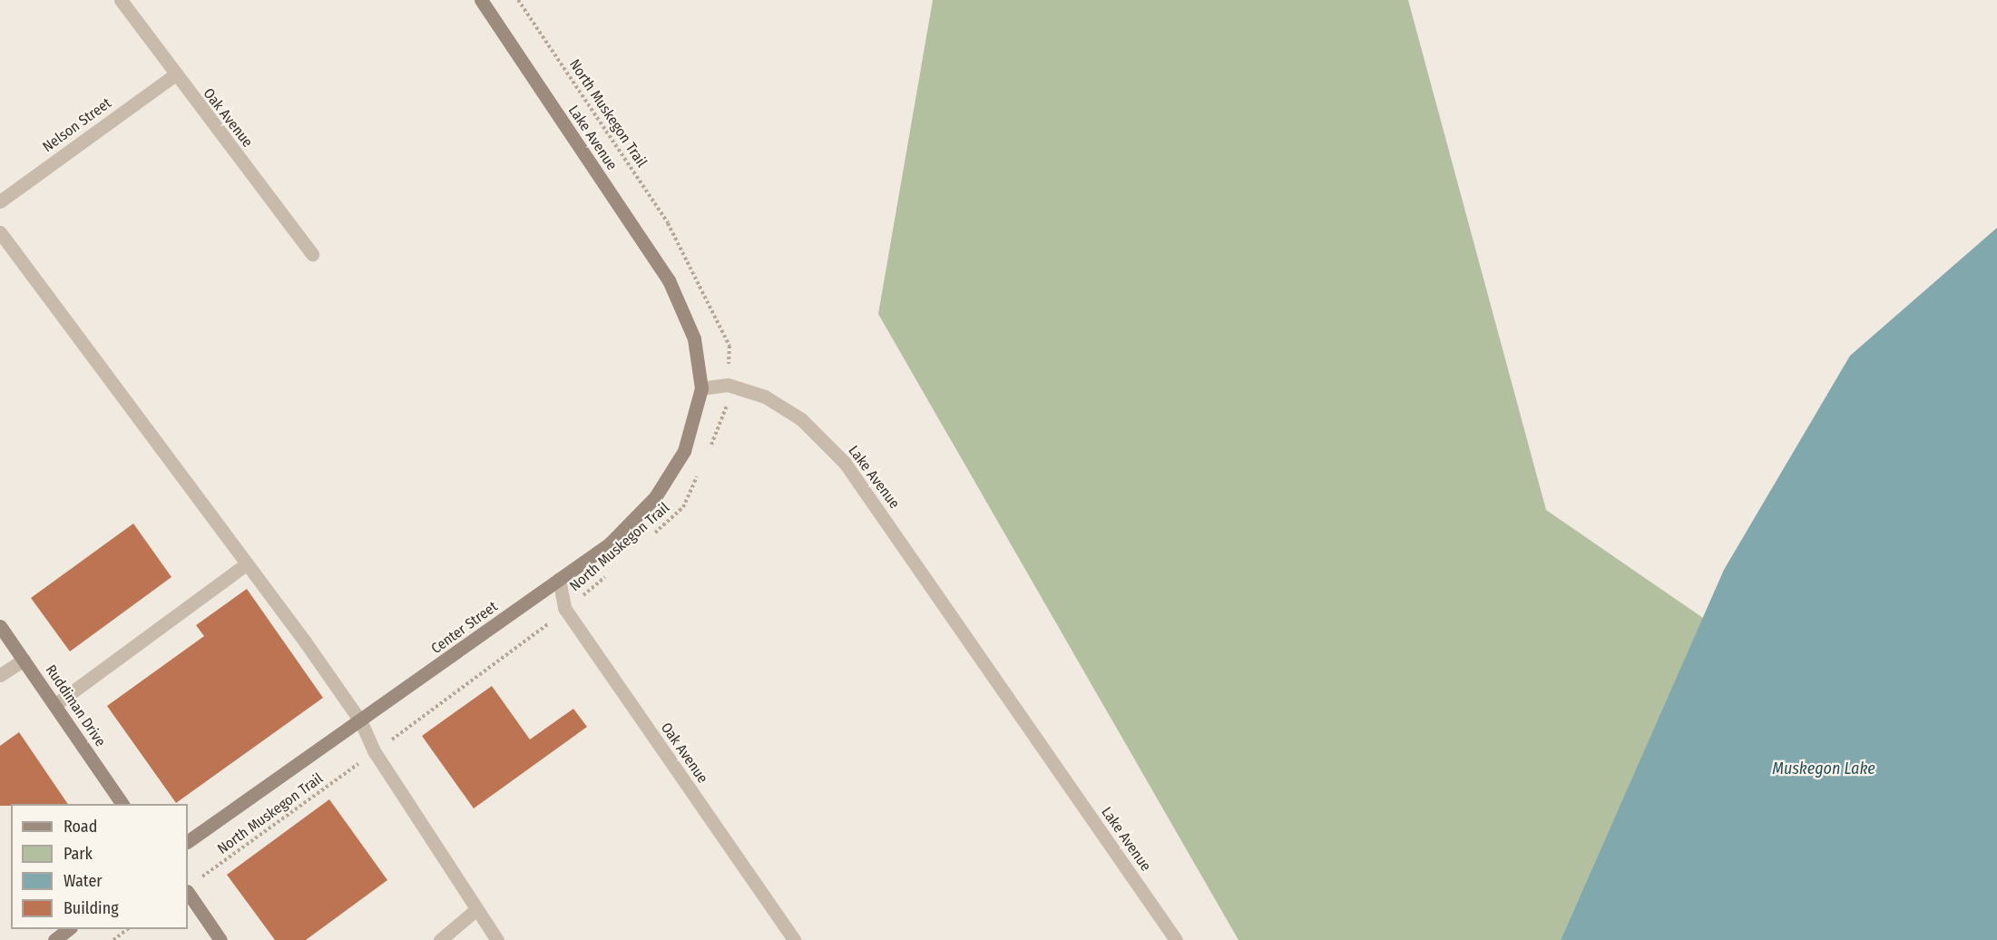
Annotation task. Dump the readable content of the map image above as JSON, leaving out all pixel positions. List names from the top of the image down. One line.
{"streets":{"street":["Oak Avenue","Nelson Street","Lake Avenue","Center Street","Ruddiman Drive"],"path":["North Muskegon Trail"]},"crossings":[["North Muskegon Trail","Oak Avenue"],["North Muskegon Trail","Lake Avenue"],["Oak Avenue","Nelson Street"],["Oak Avenue","Center Street"],["Lake Avenue","Center Street"]],"water":["Muskegon Lake"],"legend":["Road","Park","Water","Building"]}
